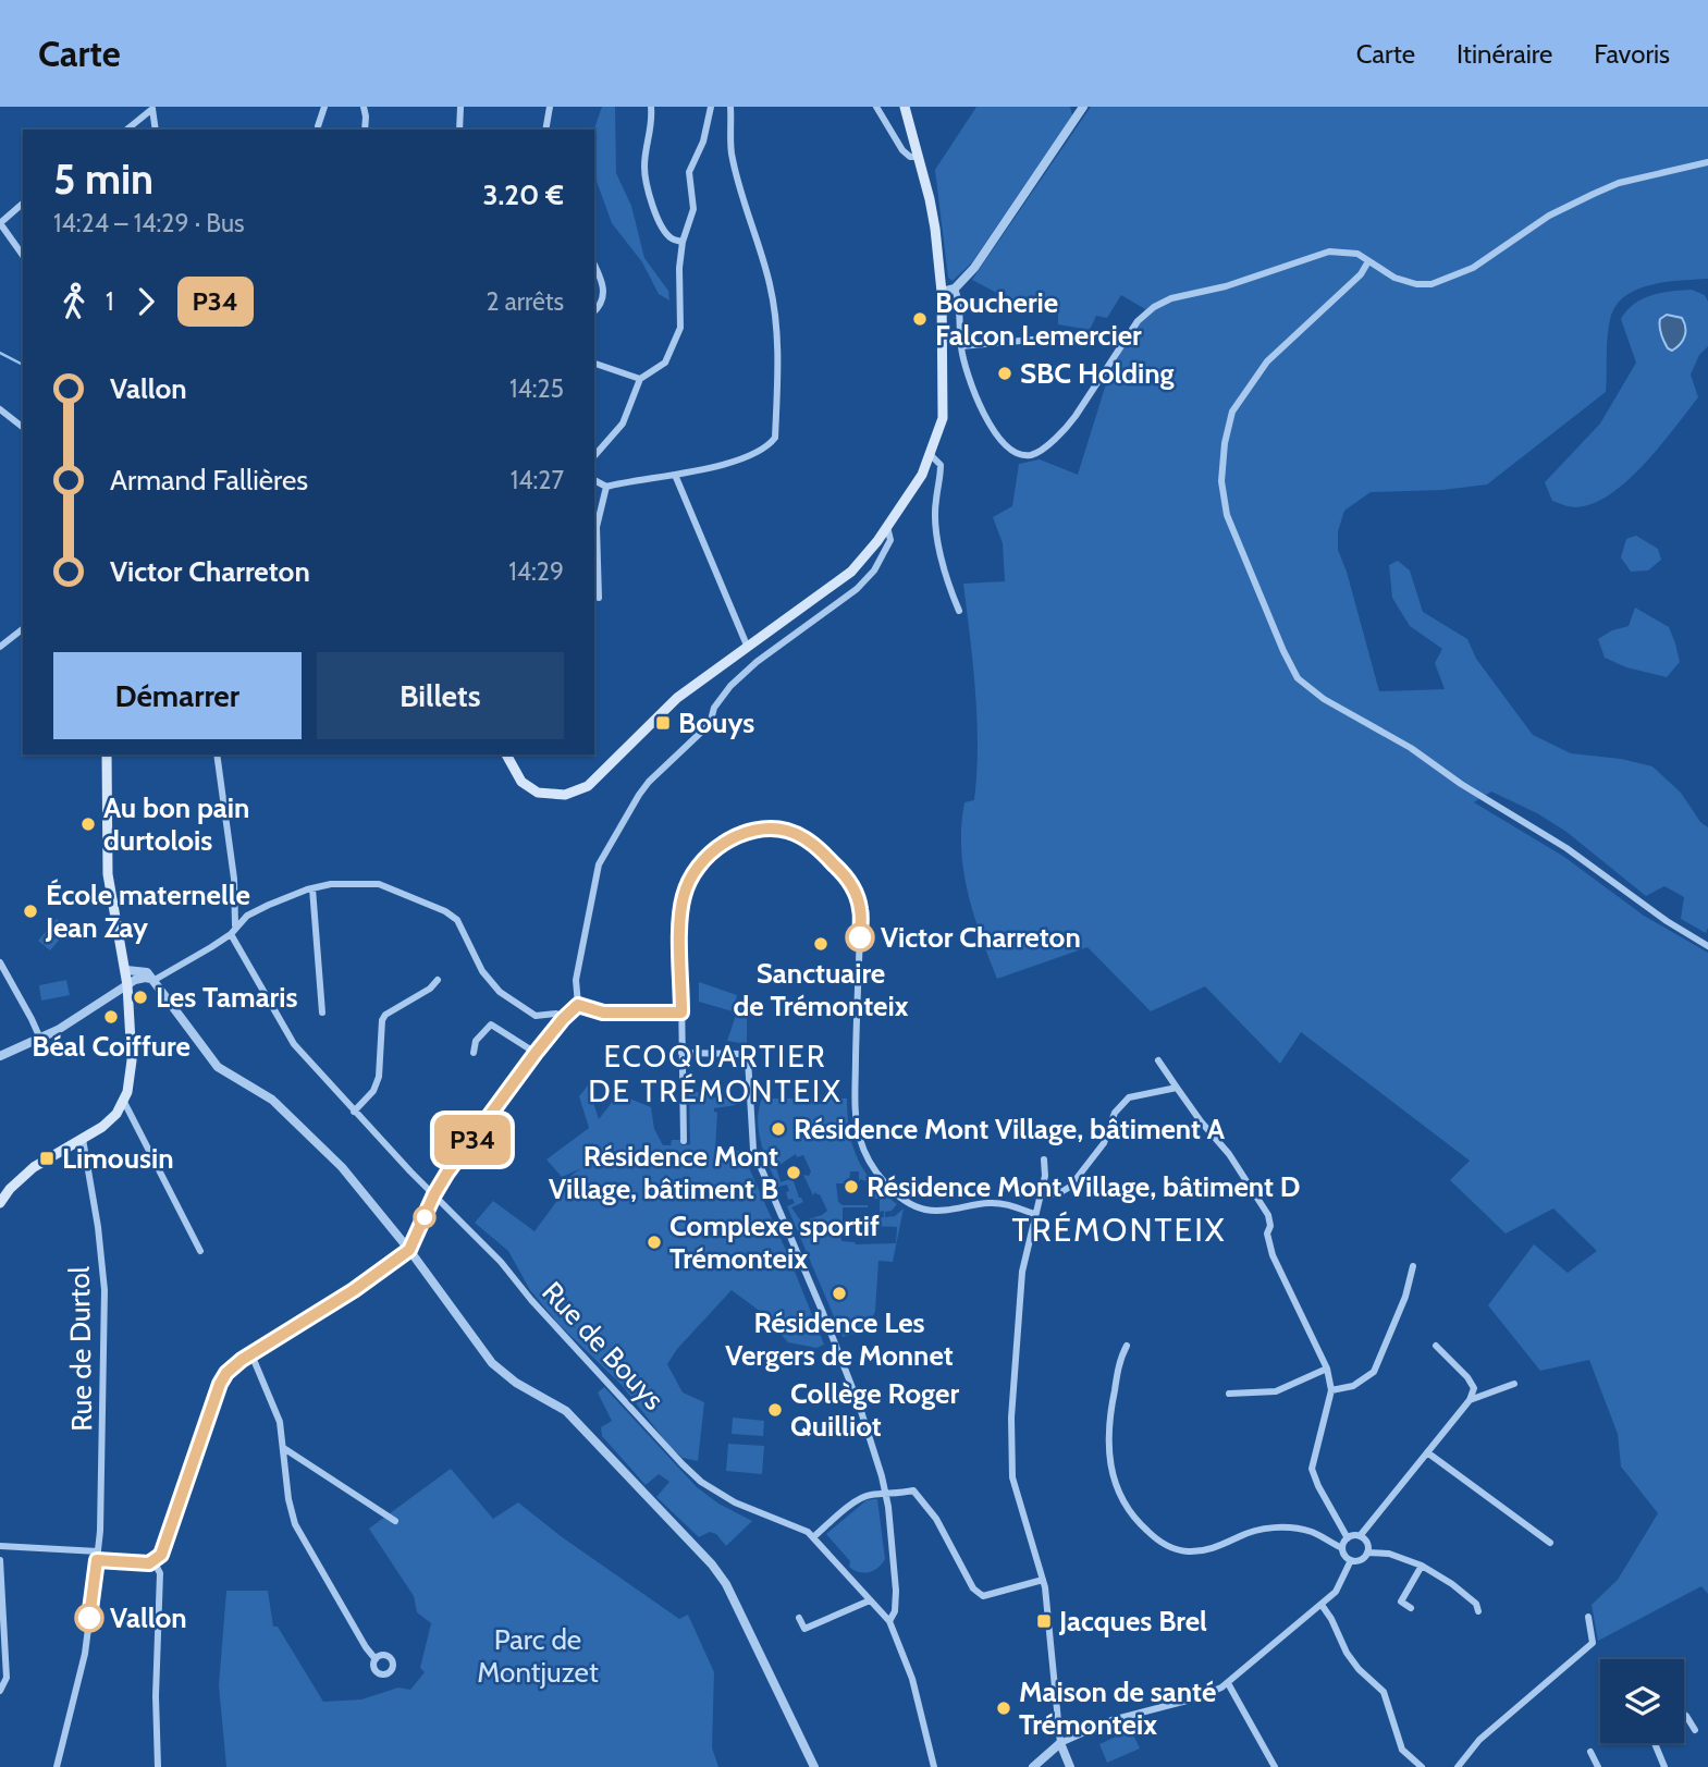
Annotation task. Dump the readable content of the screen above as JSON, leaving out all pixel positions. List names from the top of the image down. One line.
{"streets":{"street":["Rue de Bouys","Rue de Durtol"]},"districts":["ECOQUARTIER DE TRÉMONTEIX","TRÉMONTEIX"],"parks":["Parc de Montjuzet"],"places":{"other":["Boucherie Falcon Lemercier","SBC Holding","Au bon pain durtolois","École maternelle Jean Zay","Victor Charreton","Sanctuaire de Trémonteix","Les Tamaris","Béal Coiffure","Résidence Mont Village, bâtiment A","Résidence Mont Village, bâtiment B","Résidence Mont Village, bâtiment D","Complexe sportif Trémonteix","Résidence Les Vergers de Monnet","Collège Roger Quilliot","Vallon","Maison de santé Trémonteix"],"transit":["Bouys","Limousin","Jacques Brel"]},"lines":["bus line P34"],"page":{"header":"Carte","nav":["Carte","Itinéraire","Favoris"],"on_map":"P34","heading":["5 min","14:24 – 14:29 · Bus","3.20 €"],"legs":["1","P34","2 arrêts"],"list":[{"name":"Vallon","value":"14:25"},{"name":"Armand Fallières","value":"14:27"},{"name":"Victor Charreton","value":"14:29"}],"buttons":["Démarrer","Billets"]}}
